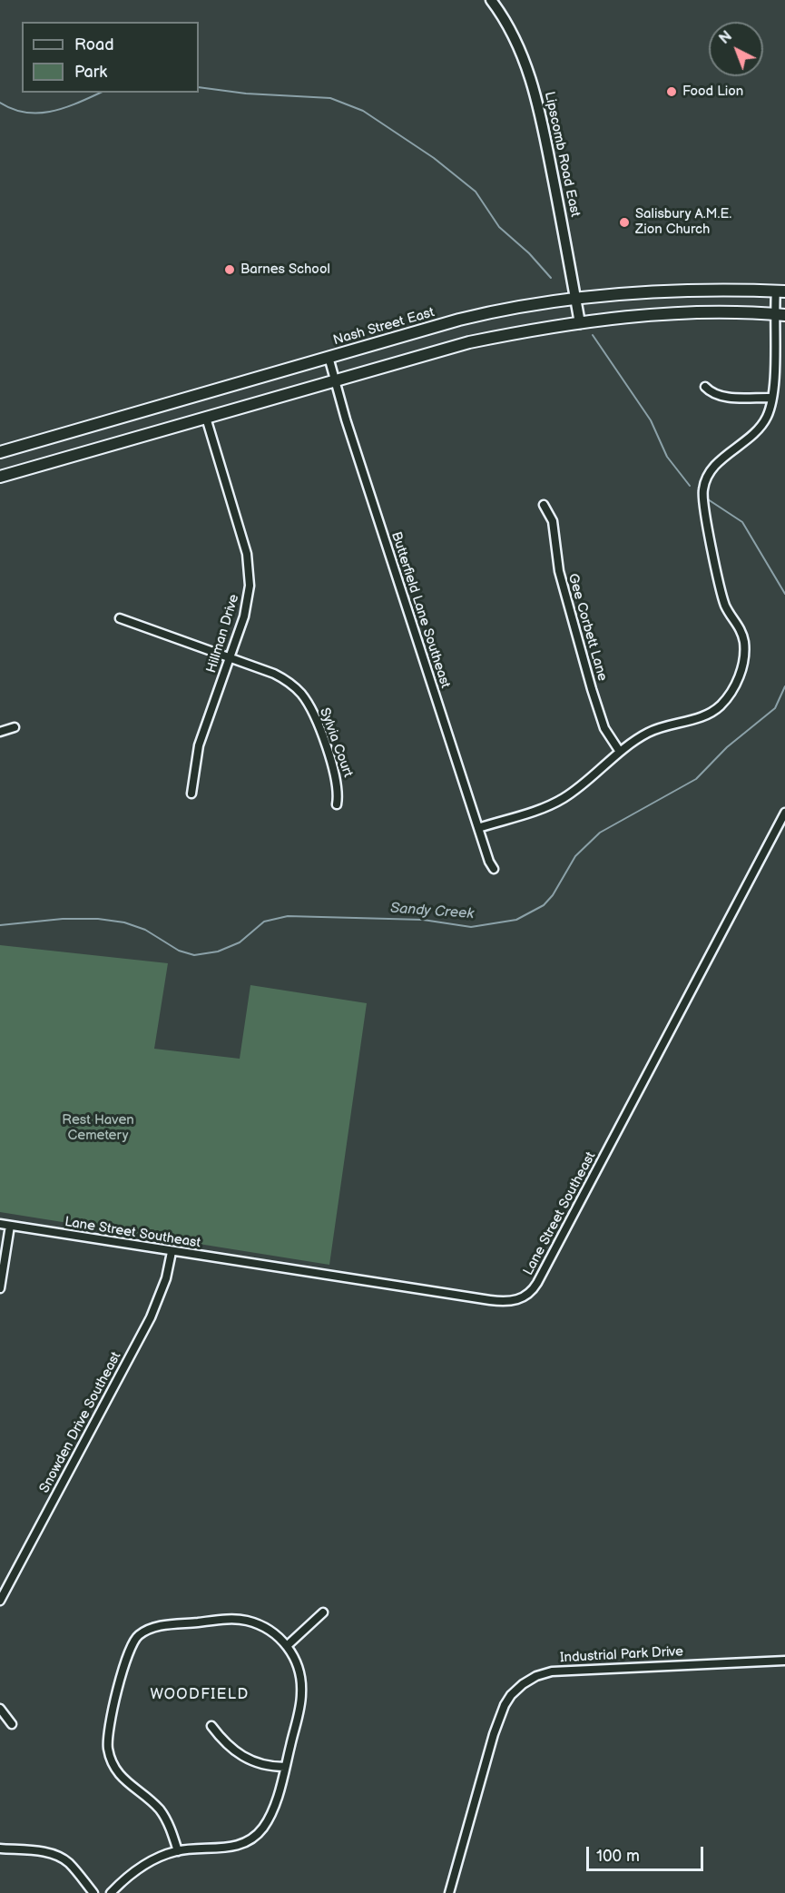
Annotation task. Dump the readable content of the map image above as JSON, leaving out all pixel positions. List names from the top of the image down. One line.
{"streets":{"main road":["Nash Street East"],"street":["Lipscomb Road East","Butterfield Lane Southeast","Gee Corbett Lane","Hillman Drive","Sylvia Court","Lane Street Southeast","Snowden Drive Southeast","Industrial Park Drive"]},"crossings":[["Lipscomb Road East","Nash Street East"],["Nash Street East","Butterfield Lane Southeast"],["Hillman Drive","Sylvia Court"],["Lane Street Southeast","Snowden Drive Southeast"]],"districts":["WOODFIELD"],"water":["Sandy Creek"],"parks":["Rest Haven Cemetery"],"places":["Food Lion","Salisbury A.M.E. Zion Church","Barnes School"],"legend":["Road","Park"],"scale_bar":"100 m","north":"top left"}
